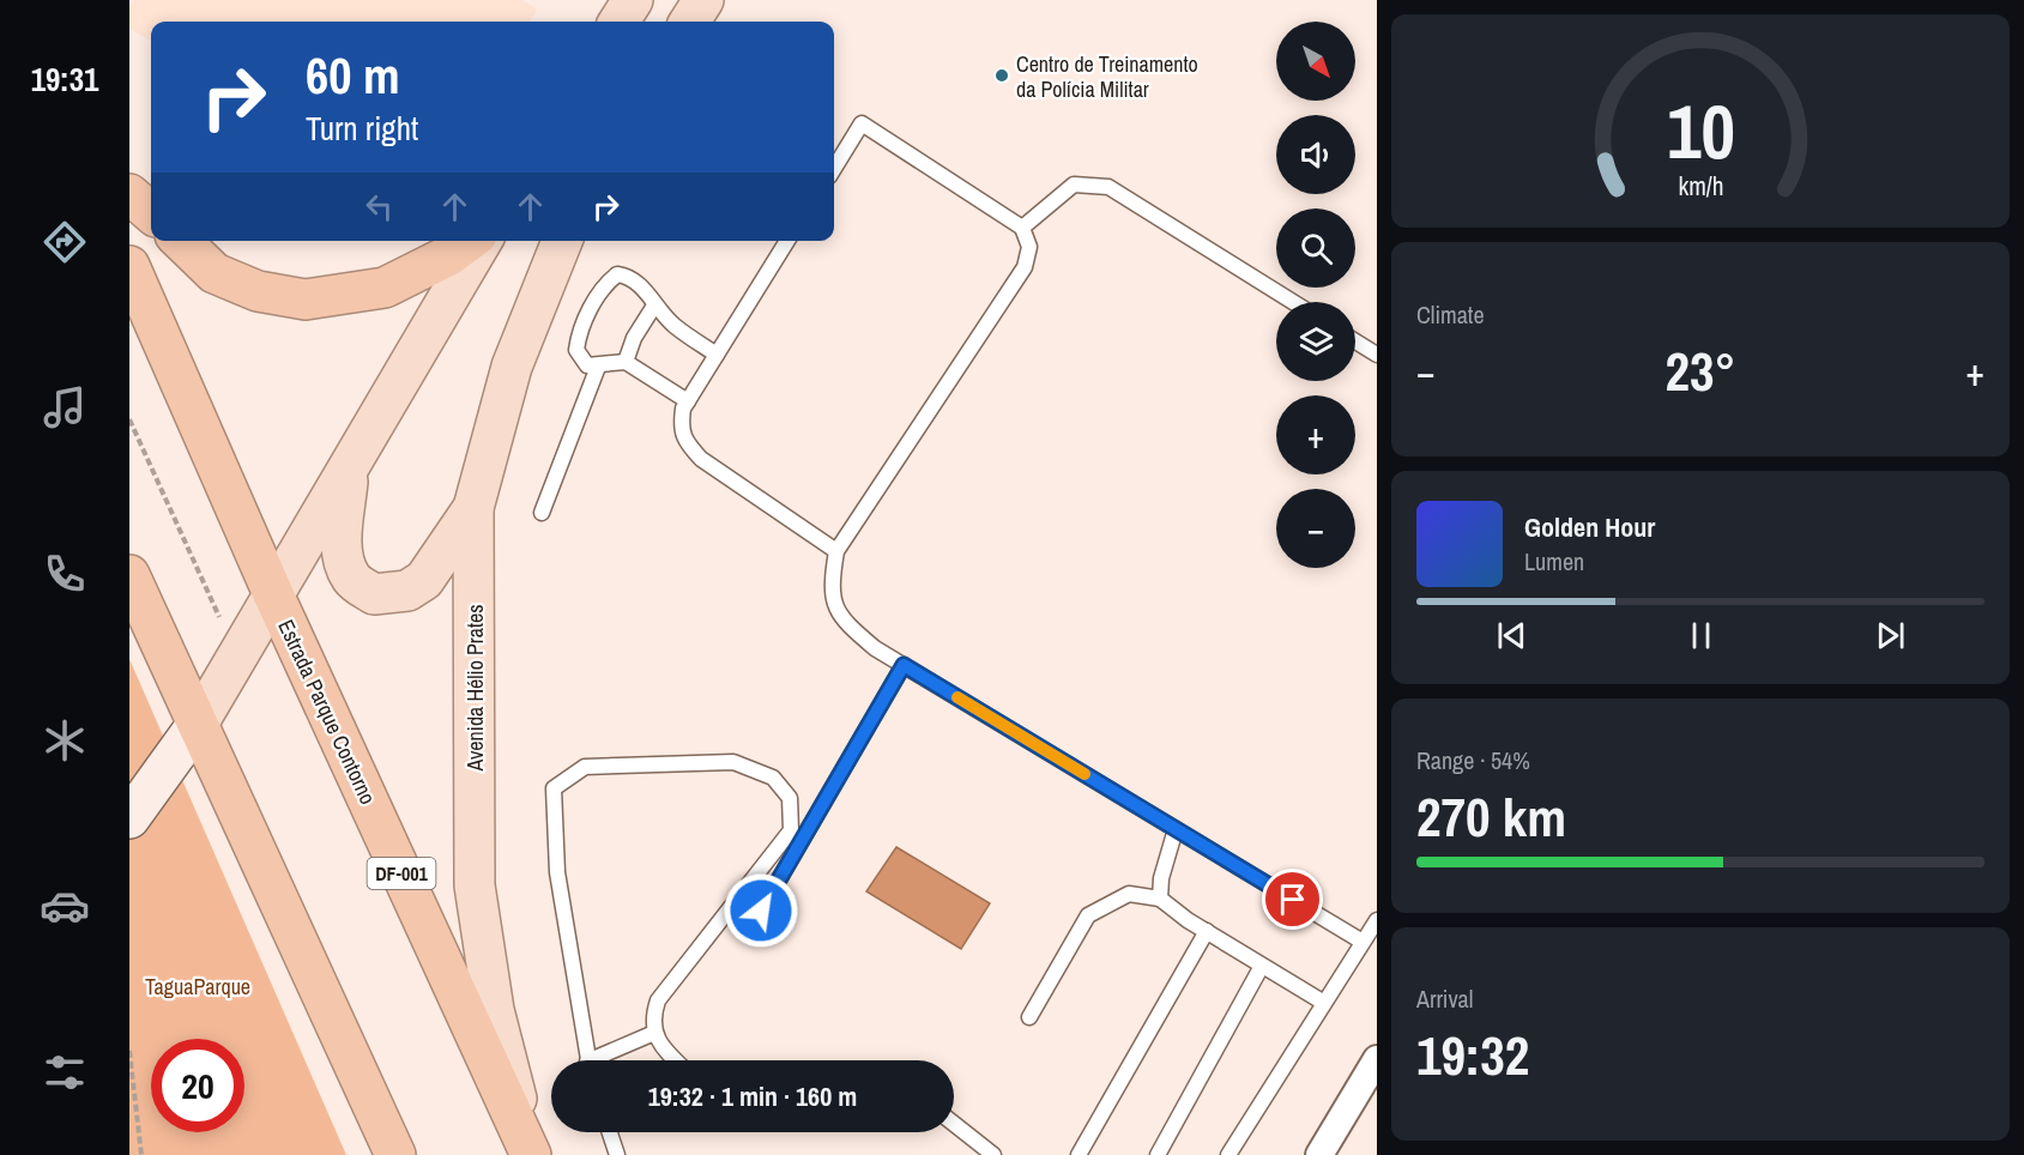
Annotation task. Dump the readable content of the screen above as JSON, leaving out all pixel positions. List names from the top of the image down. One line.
{"streets":{"highway":["Estrada Parque Contorno","DF-001"],"main road":["Avenida Hélio Prates"]},"crossings":[["Avenida Hélio Prates","Estrada Parque Contorno"]],"parks":["TaguaParque"],"places":["Centro de Treinamento da Polícia Militar"],"north":"bottom right","page":{"tabs":"19:31","map_buttons":["+","−"],"turn":["60 m","Turn right"],"tile":["Climate",["Range · 54%","270 km"],["Arrival","19:32"]],"heat":["−","23°","+"],"song":["Golden Hour","Lumen"],"limit":"20","trip":"19:32 · 1 min · 160 m","gauge":["10","km/h"]}}
